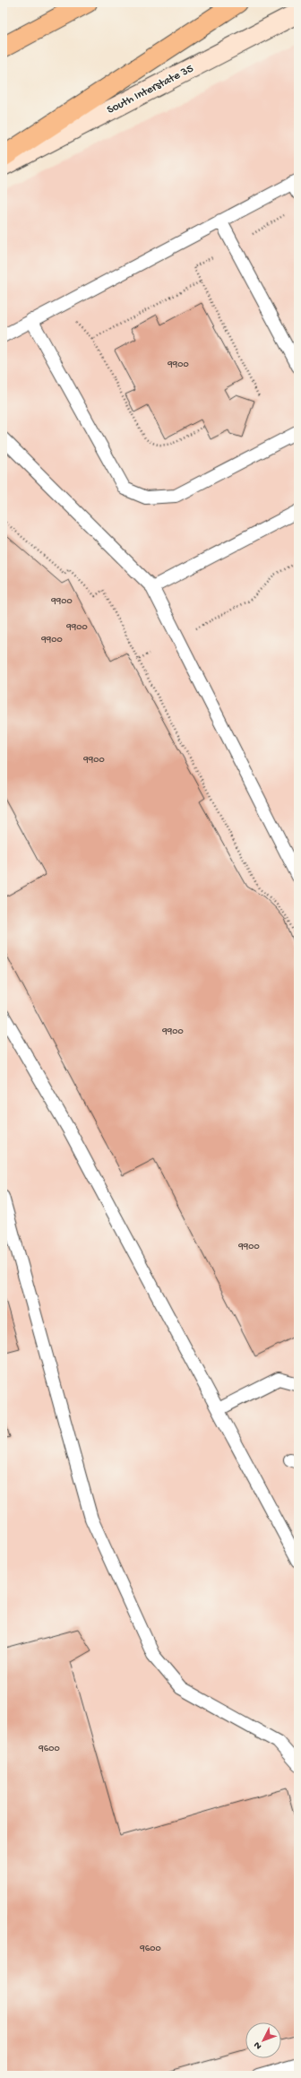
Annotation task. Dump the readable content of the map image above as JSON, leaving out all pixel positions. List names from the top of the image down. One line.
{"streets":{"main road":["South Interstate 35"]},"house_numbers":["9900","9900","9900","9900","9900","9900","9900","9600","9600"],"north":"bottom left"}
